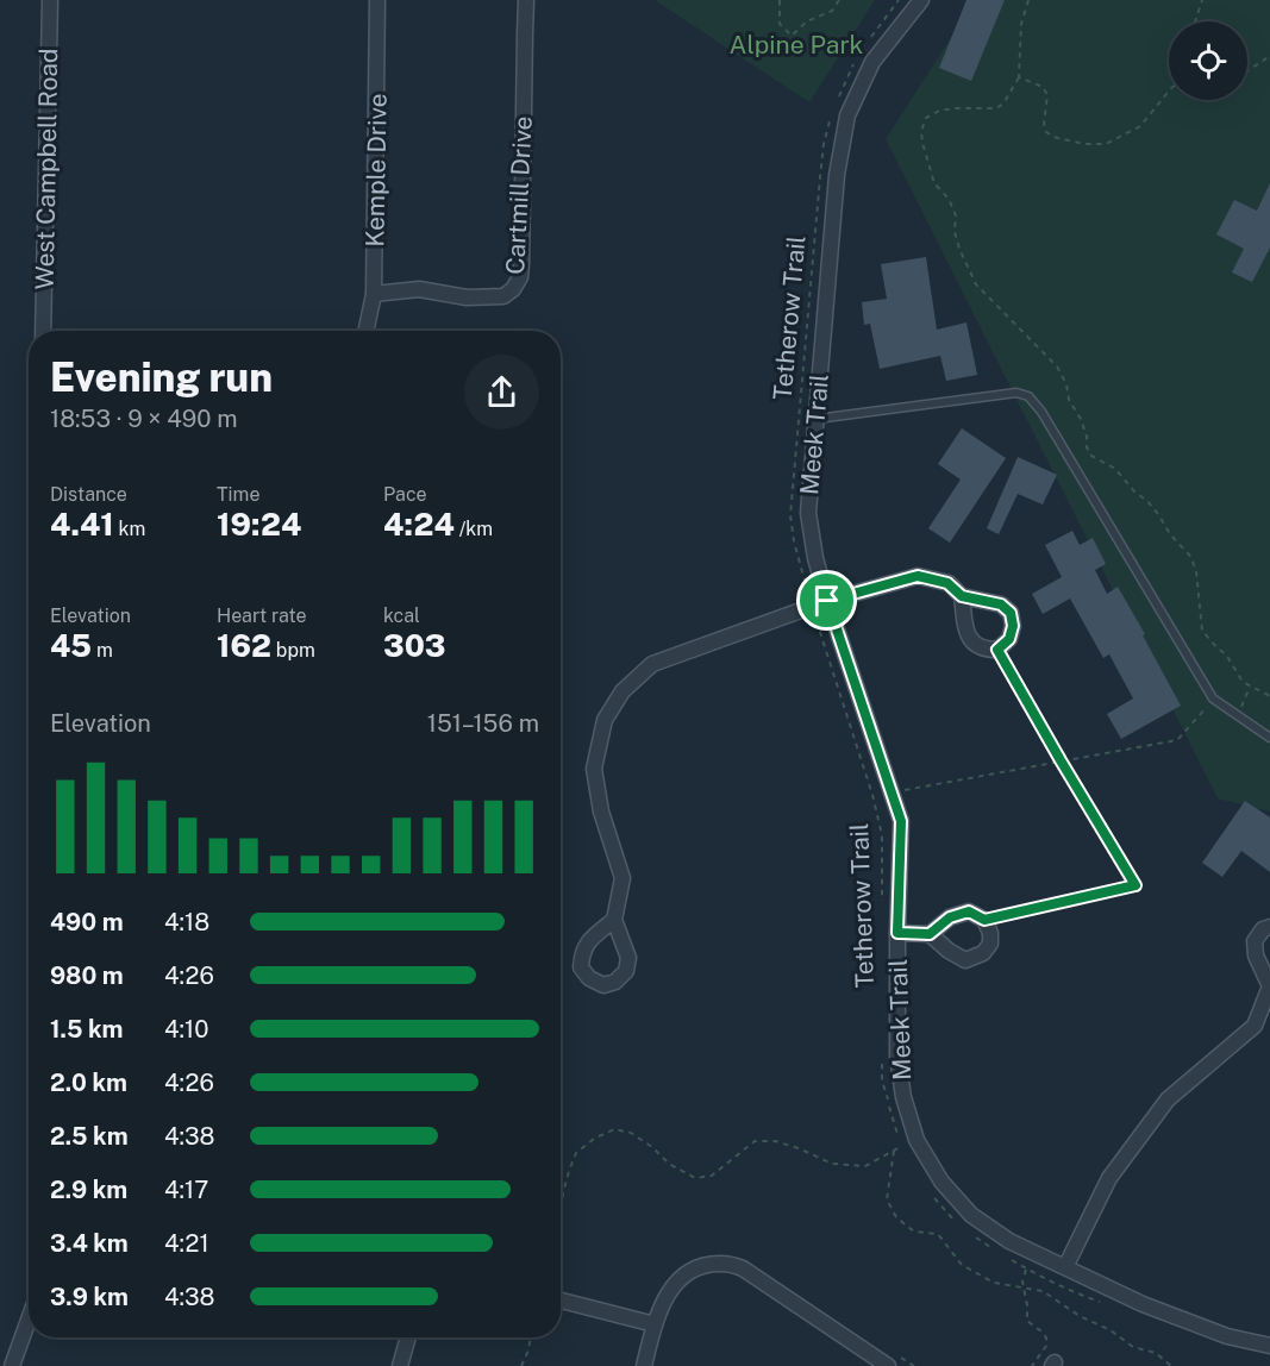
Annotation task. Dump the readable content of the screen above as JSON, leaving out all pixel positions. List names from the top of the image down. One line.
{"streets":{"street":["West Campbell Road","Kemple Drive","Cartmill Drive","Meek Trail"],"path":["Tetherow Trail"]},"crossings":[["Kemple Drive","Cartmill Drive"]],"parks":["Alpine Park"],"page":{"heading":["Evening run","18:53 · 9 × 490 m"],"stats":[["Distance","4.41 km"],["Time","19:24"],["Pace","4:24 /km"],["Elevation","45 m"],["Heart rate","162 bpm"],["kcal","303"]],"chart":["Elevation","151–156 m"],"list":[{"name":"490 m","note":"4:18"},{"name":"980 m","note":"4:26"},{"name":"1.5 km","note":"4:10"},{"name":"2.0 km","note":"4:26"},{"name":"2.5 km","note":"4:38"},{"name":"2.9 km","note":"4:17"},{"name":"3.4 km","note":"4:21"},{"name":"3.9 km","note":"4:38"}]}}
